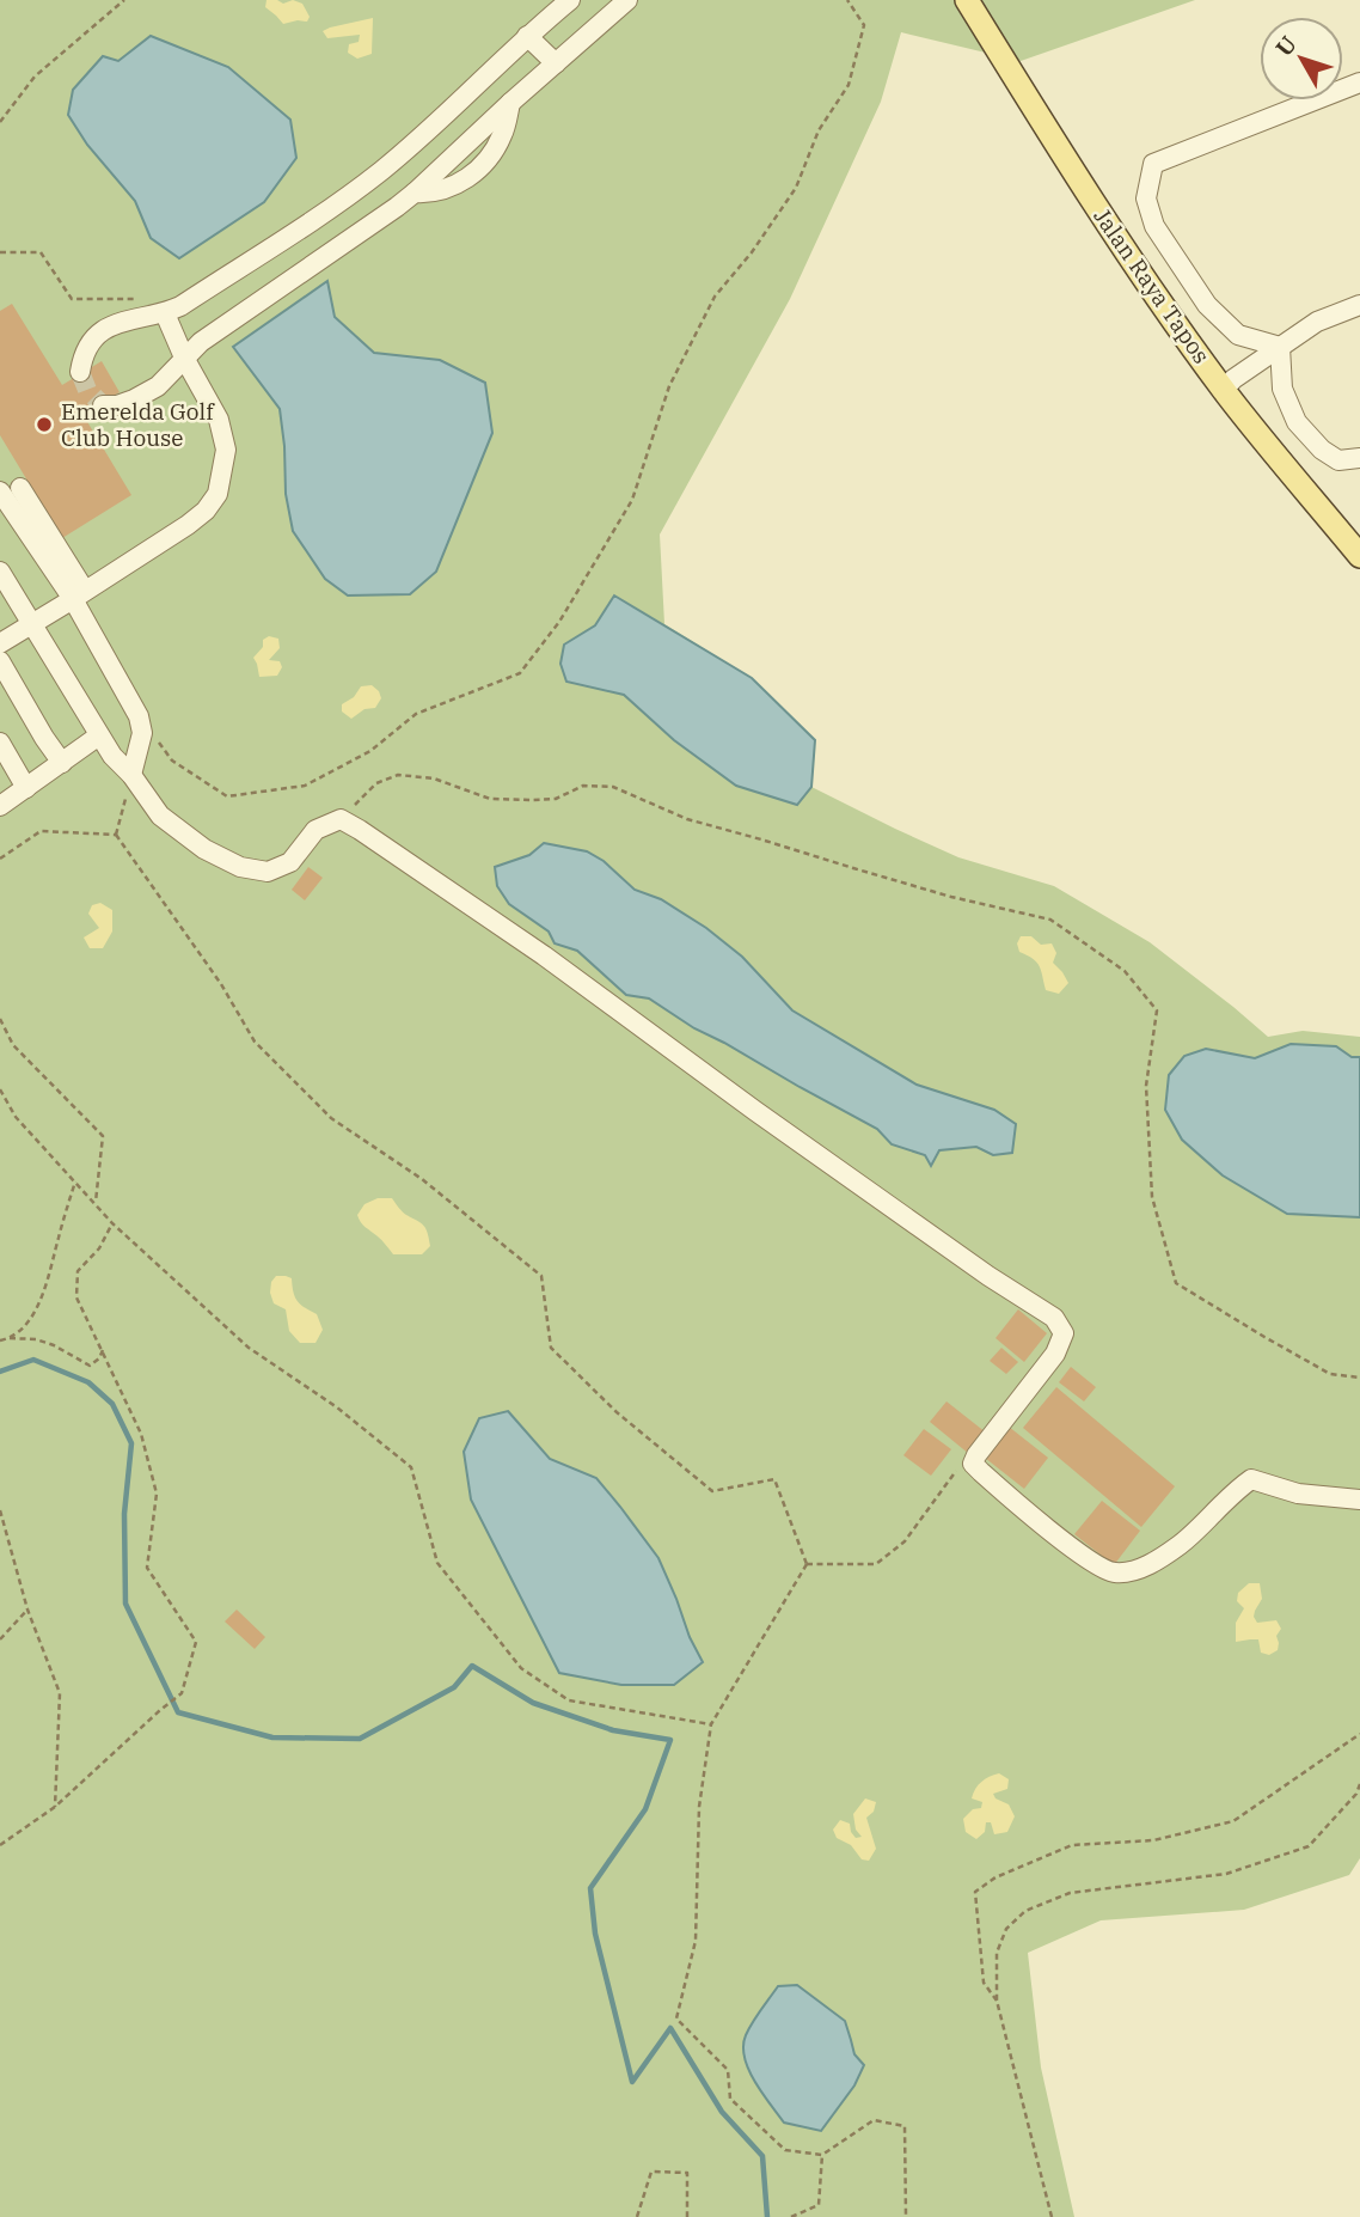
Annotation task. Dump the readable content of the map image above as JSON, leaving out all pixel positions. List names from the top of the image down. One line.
{"streets":{"main road":["Jalan Raya Tapos"]},"places":["Emerelda Golf Club House"],"north":"top left"}
